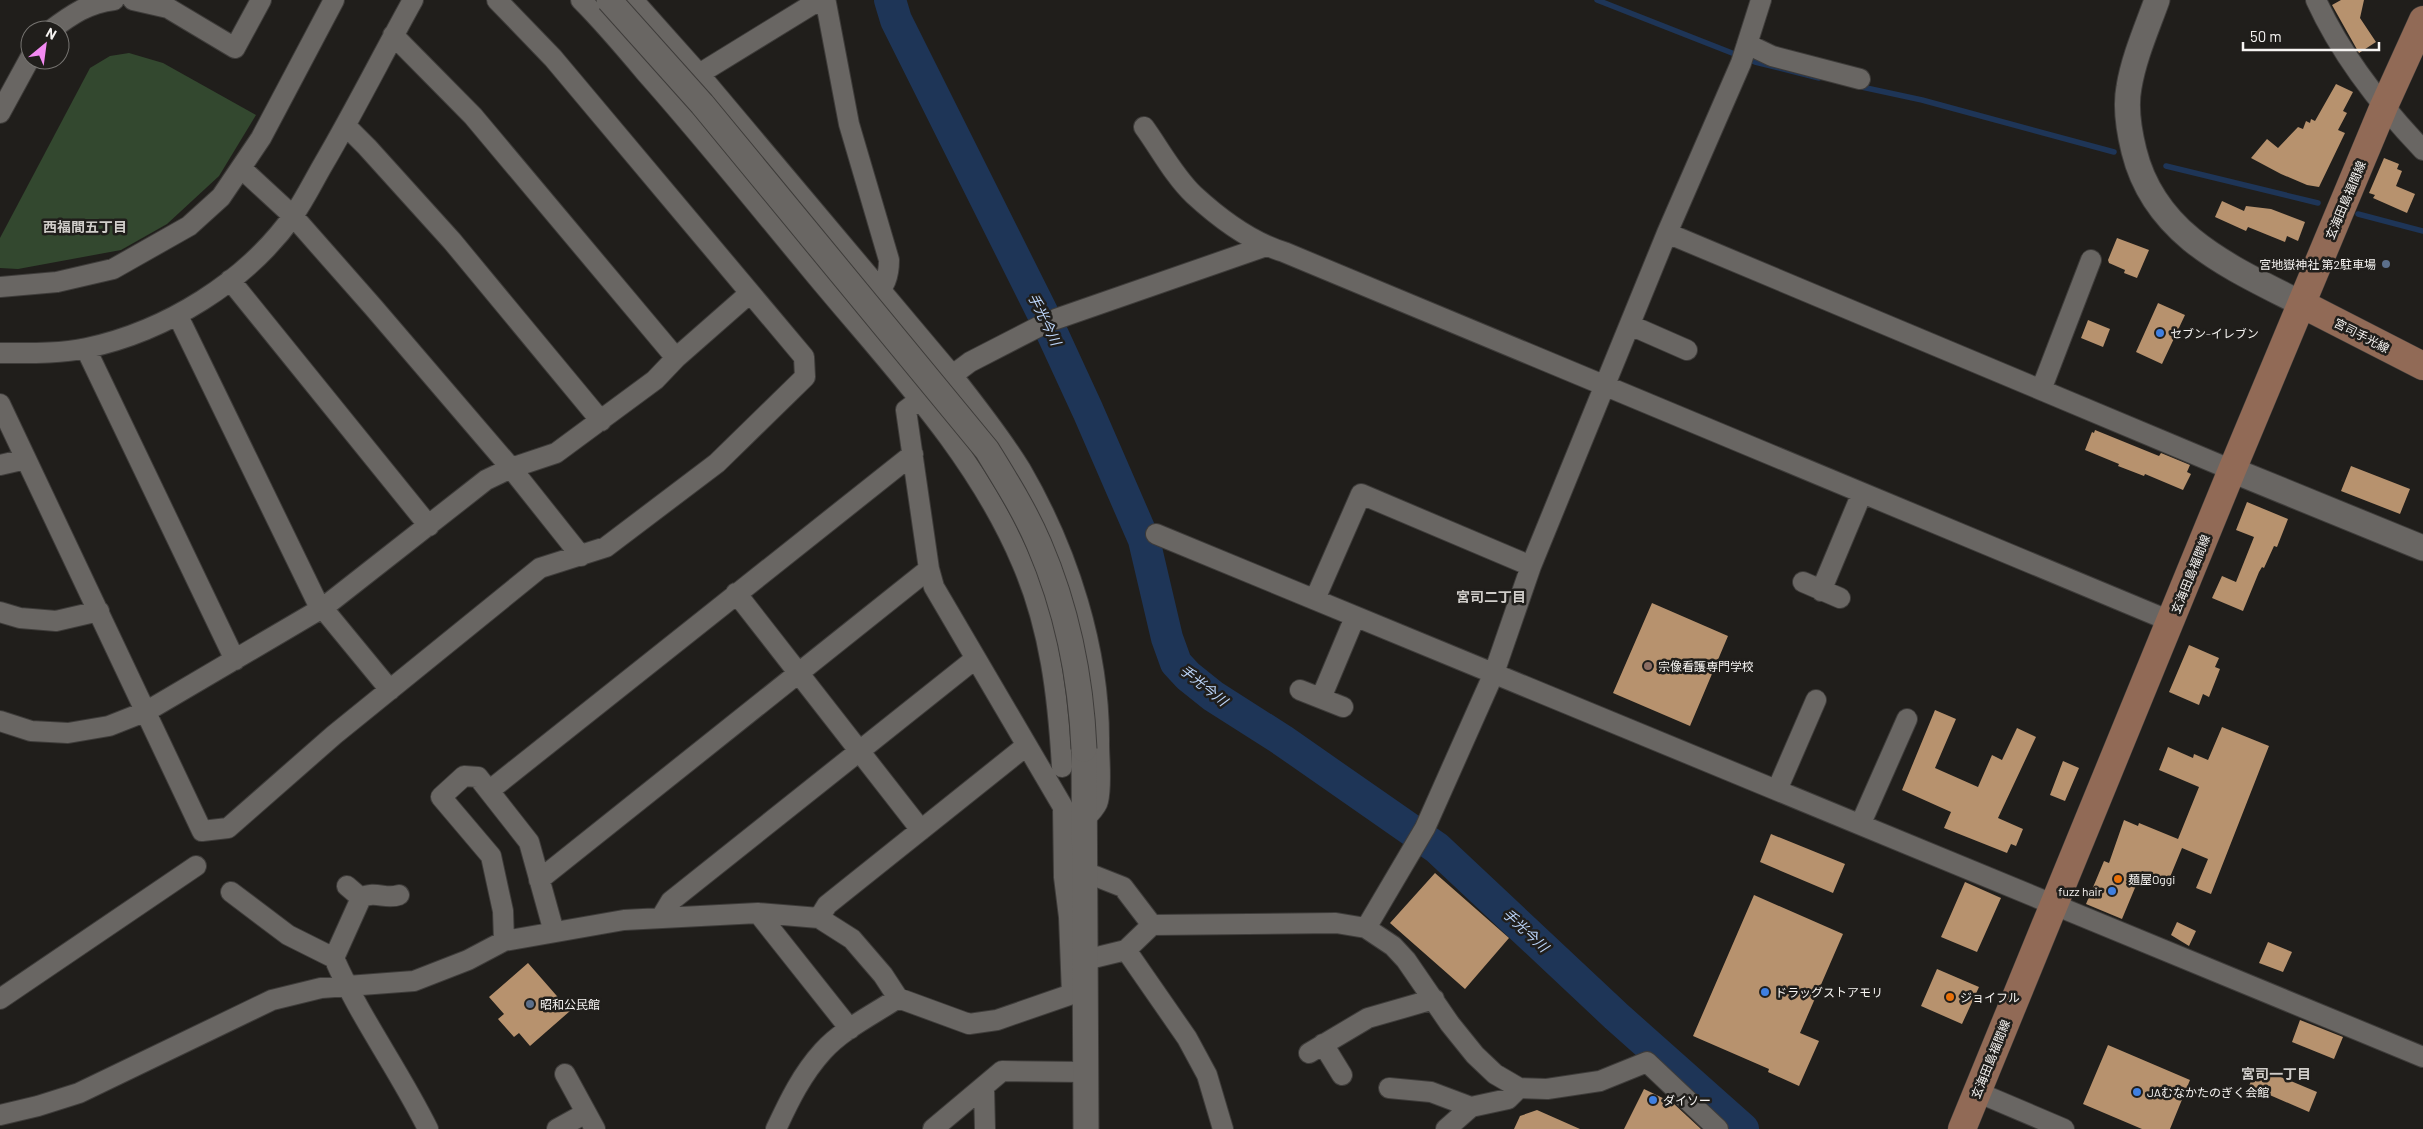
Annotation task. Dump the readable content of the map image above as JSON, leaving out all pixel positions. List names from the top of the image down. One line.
{"streets":{"main road":["玄海田島福間線","宮司手光線"]},"crossings":[["玄海田島福間線","宮司手光線"]],"districts":["西福間五丁目","宮司二丁目","宮司一丁目"],"water":["手光今川"],"places":["宮地嶽神社 第2駐車場","セブン-イレブン","宗像看護専門学校","麺屋Oggi","fuzz hair","ドラッグストアモリ","ジョイフル","昭和公民館","JAむなかたのぎく会館","ダイソー"],"scale_bar":"50 m","north":"top right"}
